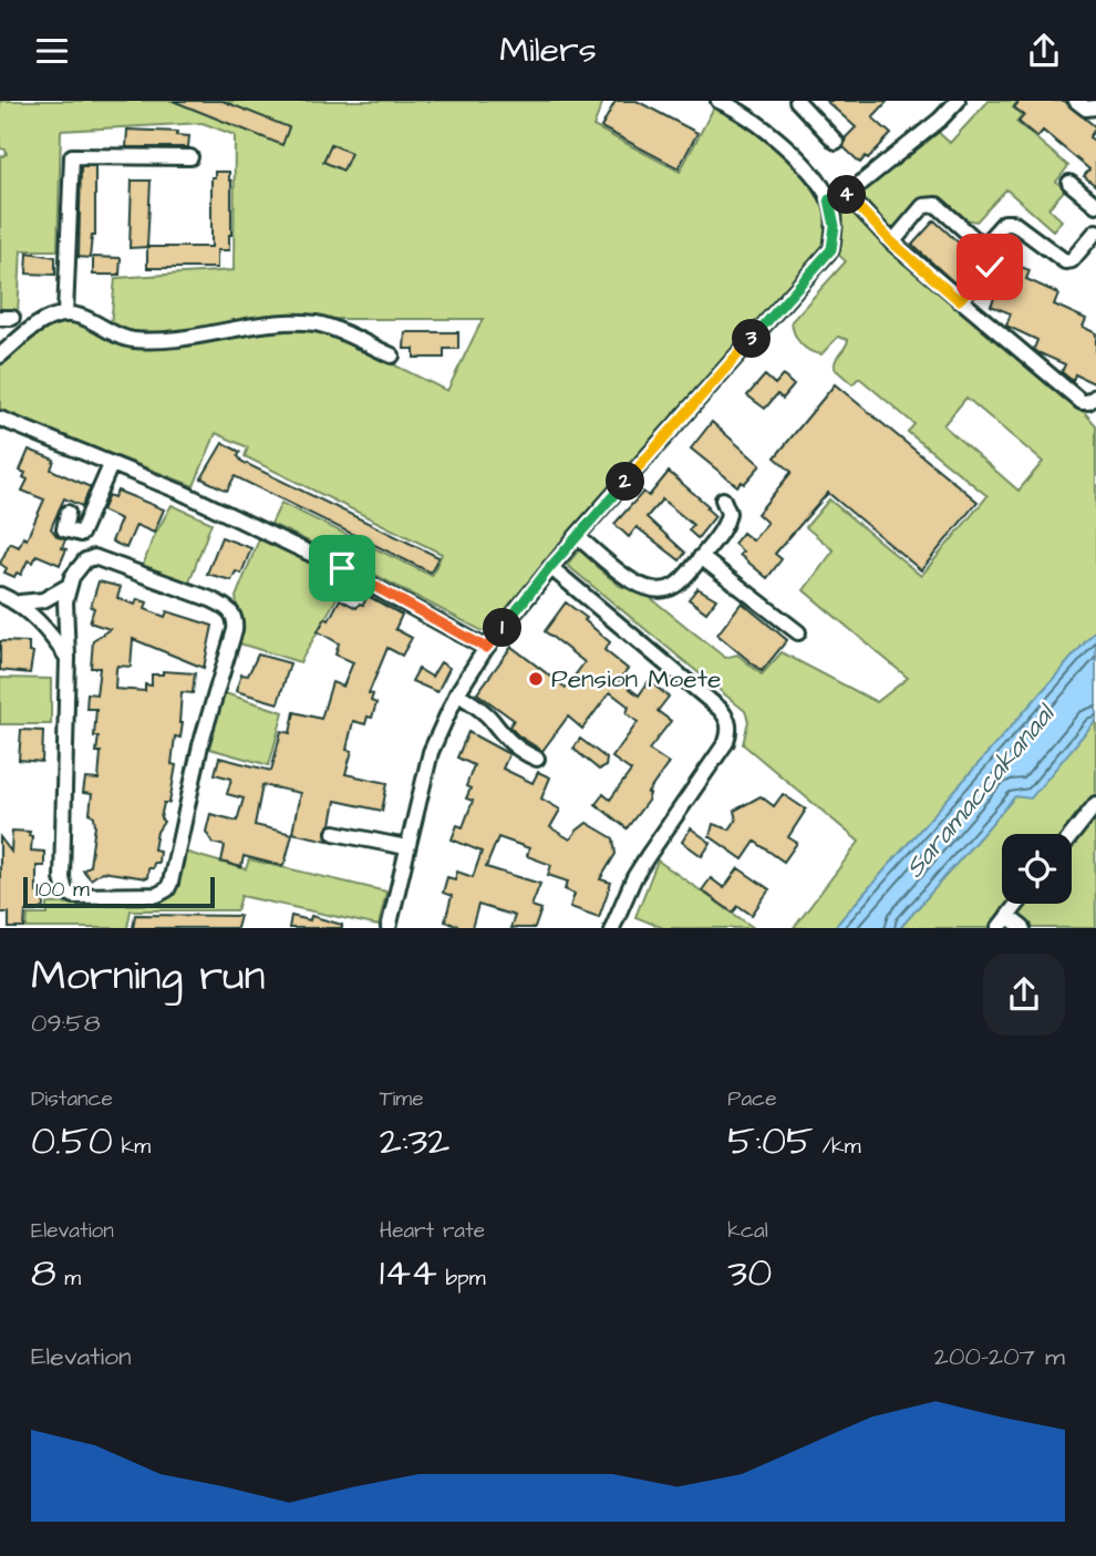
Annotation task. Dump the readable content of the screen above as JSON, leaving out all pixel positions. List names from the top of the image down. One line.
{"water":["Saramaccakanaal"],"places":["Pension Moete"],"scale_bar":"100 m","page":{"header":"Milers","pins":["4","3","2","1"],"scale":"100 m","heading":["Morning run","09:58"],"stats":[["Distance","0.50 km"],["Time","2:32"],["Pace","5:05 /km"],["Elevation","8 m"],["Heart rate","144 bpm"],["kcal","30"]],"chart":["Elevation","200–207 m"]}}
